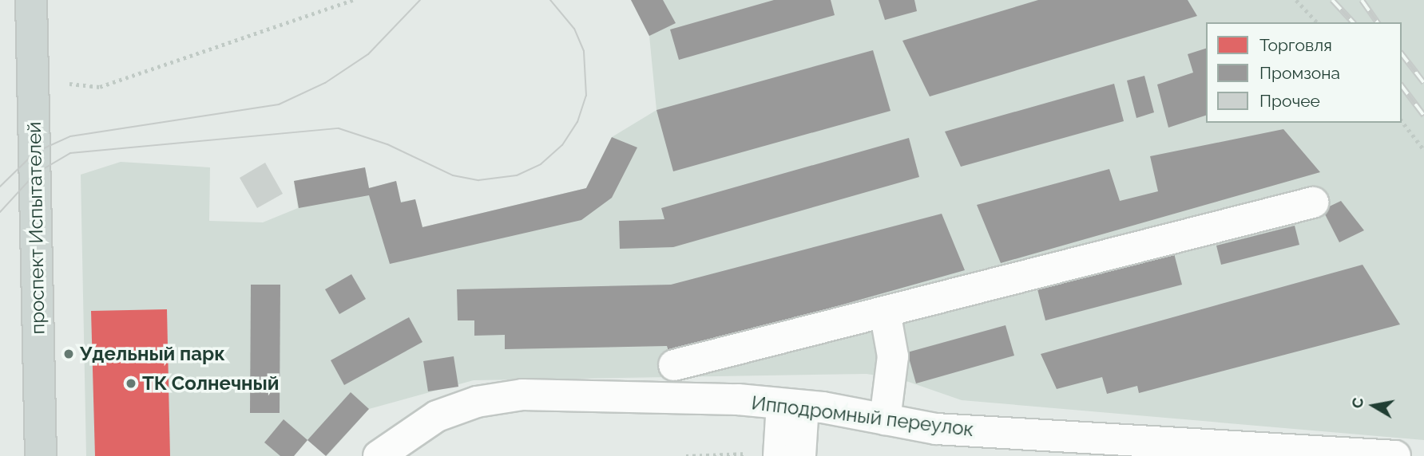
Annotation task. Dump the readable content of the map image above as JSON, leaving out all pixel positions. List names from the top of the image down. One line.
{"streets":{"main road":["проспект Испытателей"],"street":["Ипподромный переулок"]},"places":["Удельный парк","ТК Солнечный"],"legend":["Торговля","Промзона","Прочее"],"north":"left"}
